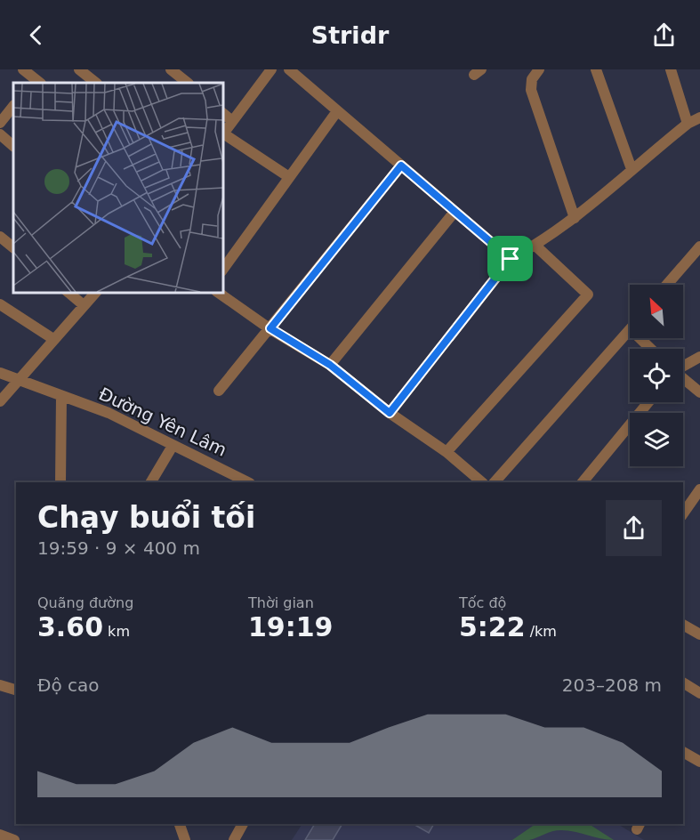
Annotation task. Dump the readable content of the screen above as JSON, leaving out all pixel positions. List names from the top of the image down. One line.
{"streets":{"street":["Đường Yên Lâm"]},"north":"top left","page":{"header":"Stridr","heading":["Chạy buổi tối","19:59 · 9 × 400 m"],"stats":[["Quãng đường","3.60 km"],["Thời gian","19:19"],["Tốc độ","5:22 /km"]],"chart":["Độ cao","203–208 m"]}}
